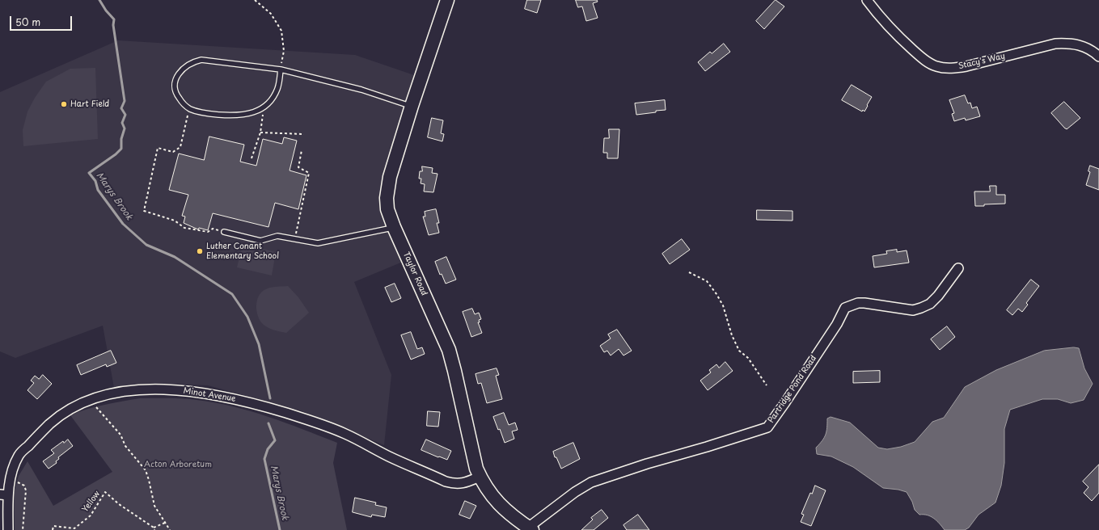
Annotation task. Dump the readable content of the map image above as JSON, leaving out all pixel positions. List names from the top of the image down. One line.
{"streets":{"street":["Stacy's Way","Taylor Road","Partridge Pond Road","Minot Avenue"],"path":["Yellow"]},"crossings":[["Taylor Road","Partridge Pond Road"],["Taylor Road","Minot Avenue"]],"water":["Marys Brook"],"parks":["Acton Arboretum"],"places":["Hart Field","Luther Conant Elementary School"],"scale_bar":"50 m"}
